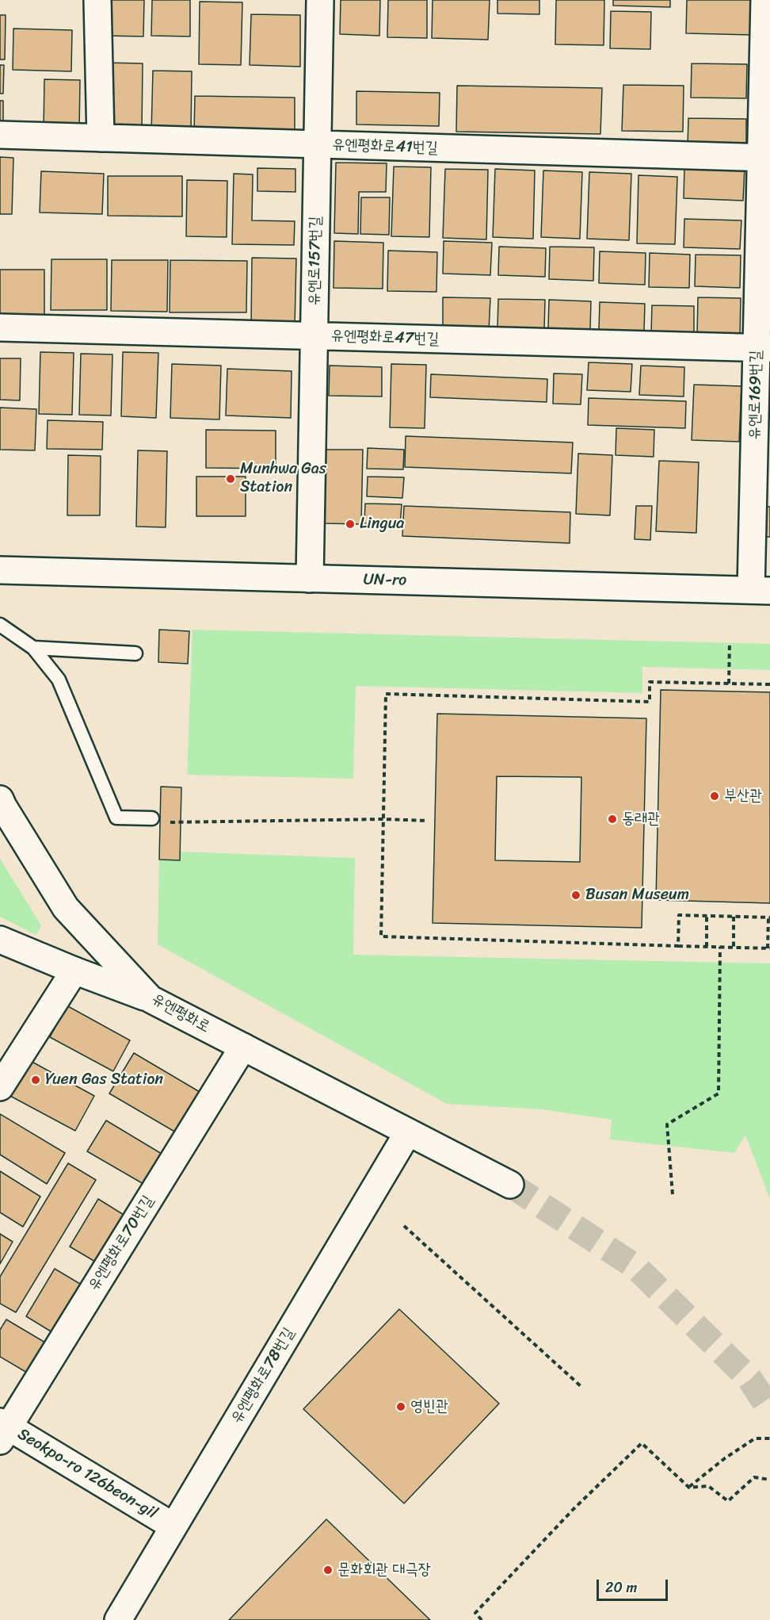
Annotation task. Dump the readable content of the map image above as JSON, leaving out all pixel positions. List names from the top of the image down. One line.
{"streets":{"street":["유엔평화로41번길","유엔로157번길","유엔평화로47번길","유엔로169번길","UN-ro","유엔평화로","유엔평화로70번길","유엔평화로78번길","Seokpo-ro 126beon-gil"]},"crossings":[["유엔평화로41번길","유엔로157번길"],["유엔평화로41번길","유엔로169번길"],["유엔로157번길","유엔평화로47번길"],["유엔로157번길","UN-ro"],["유엔평화로47번길","유엔로169번길"],["유엔로169번길","UN-ro"],["유엔평화로","유엔평화로70번길"],["유엔평화로","유엔평화로78번길"],["유엔평화로70번길","Seokpo-ro 126beon-gil"],["유엔평화로78번길","Seokpo-ro 126beon-gil"]],"places":["Munhwa Gas Station","Lingua","부산관","동래관","Busan Museum","Yuen Gas Station","영빈관","문화회관 대극장"],"scale_bar":"20 m"}
